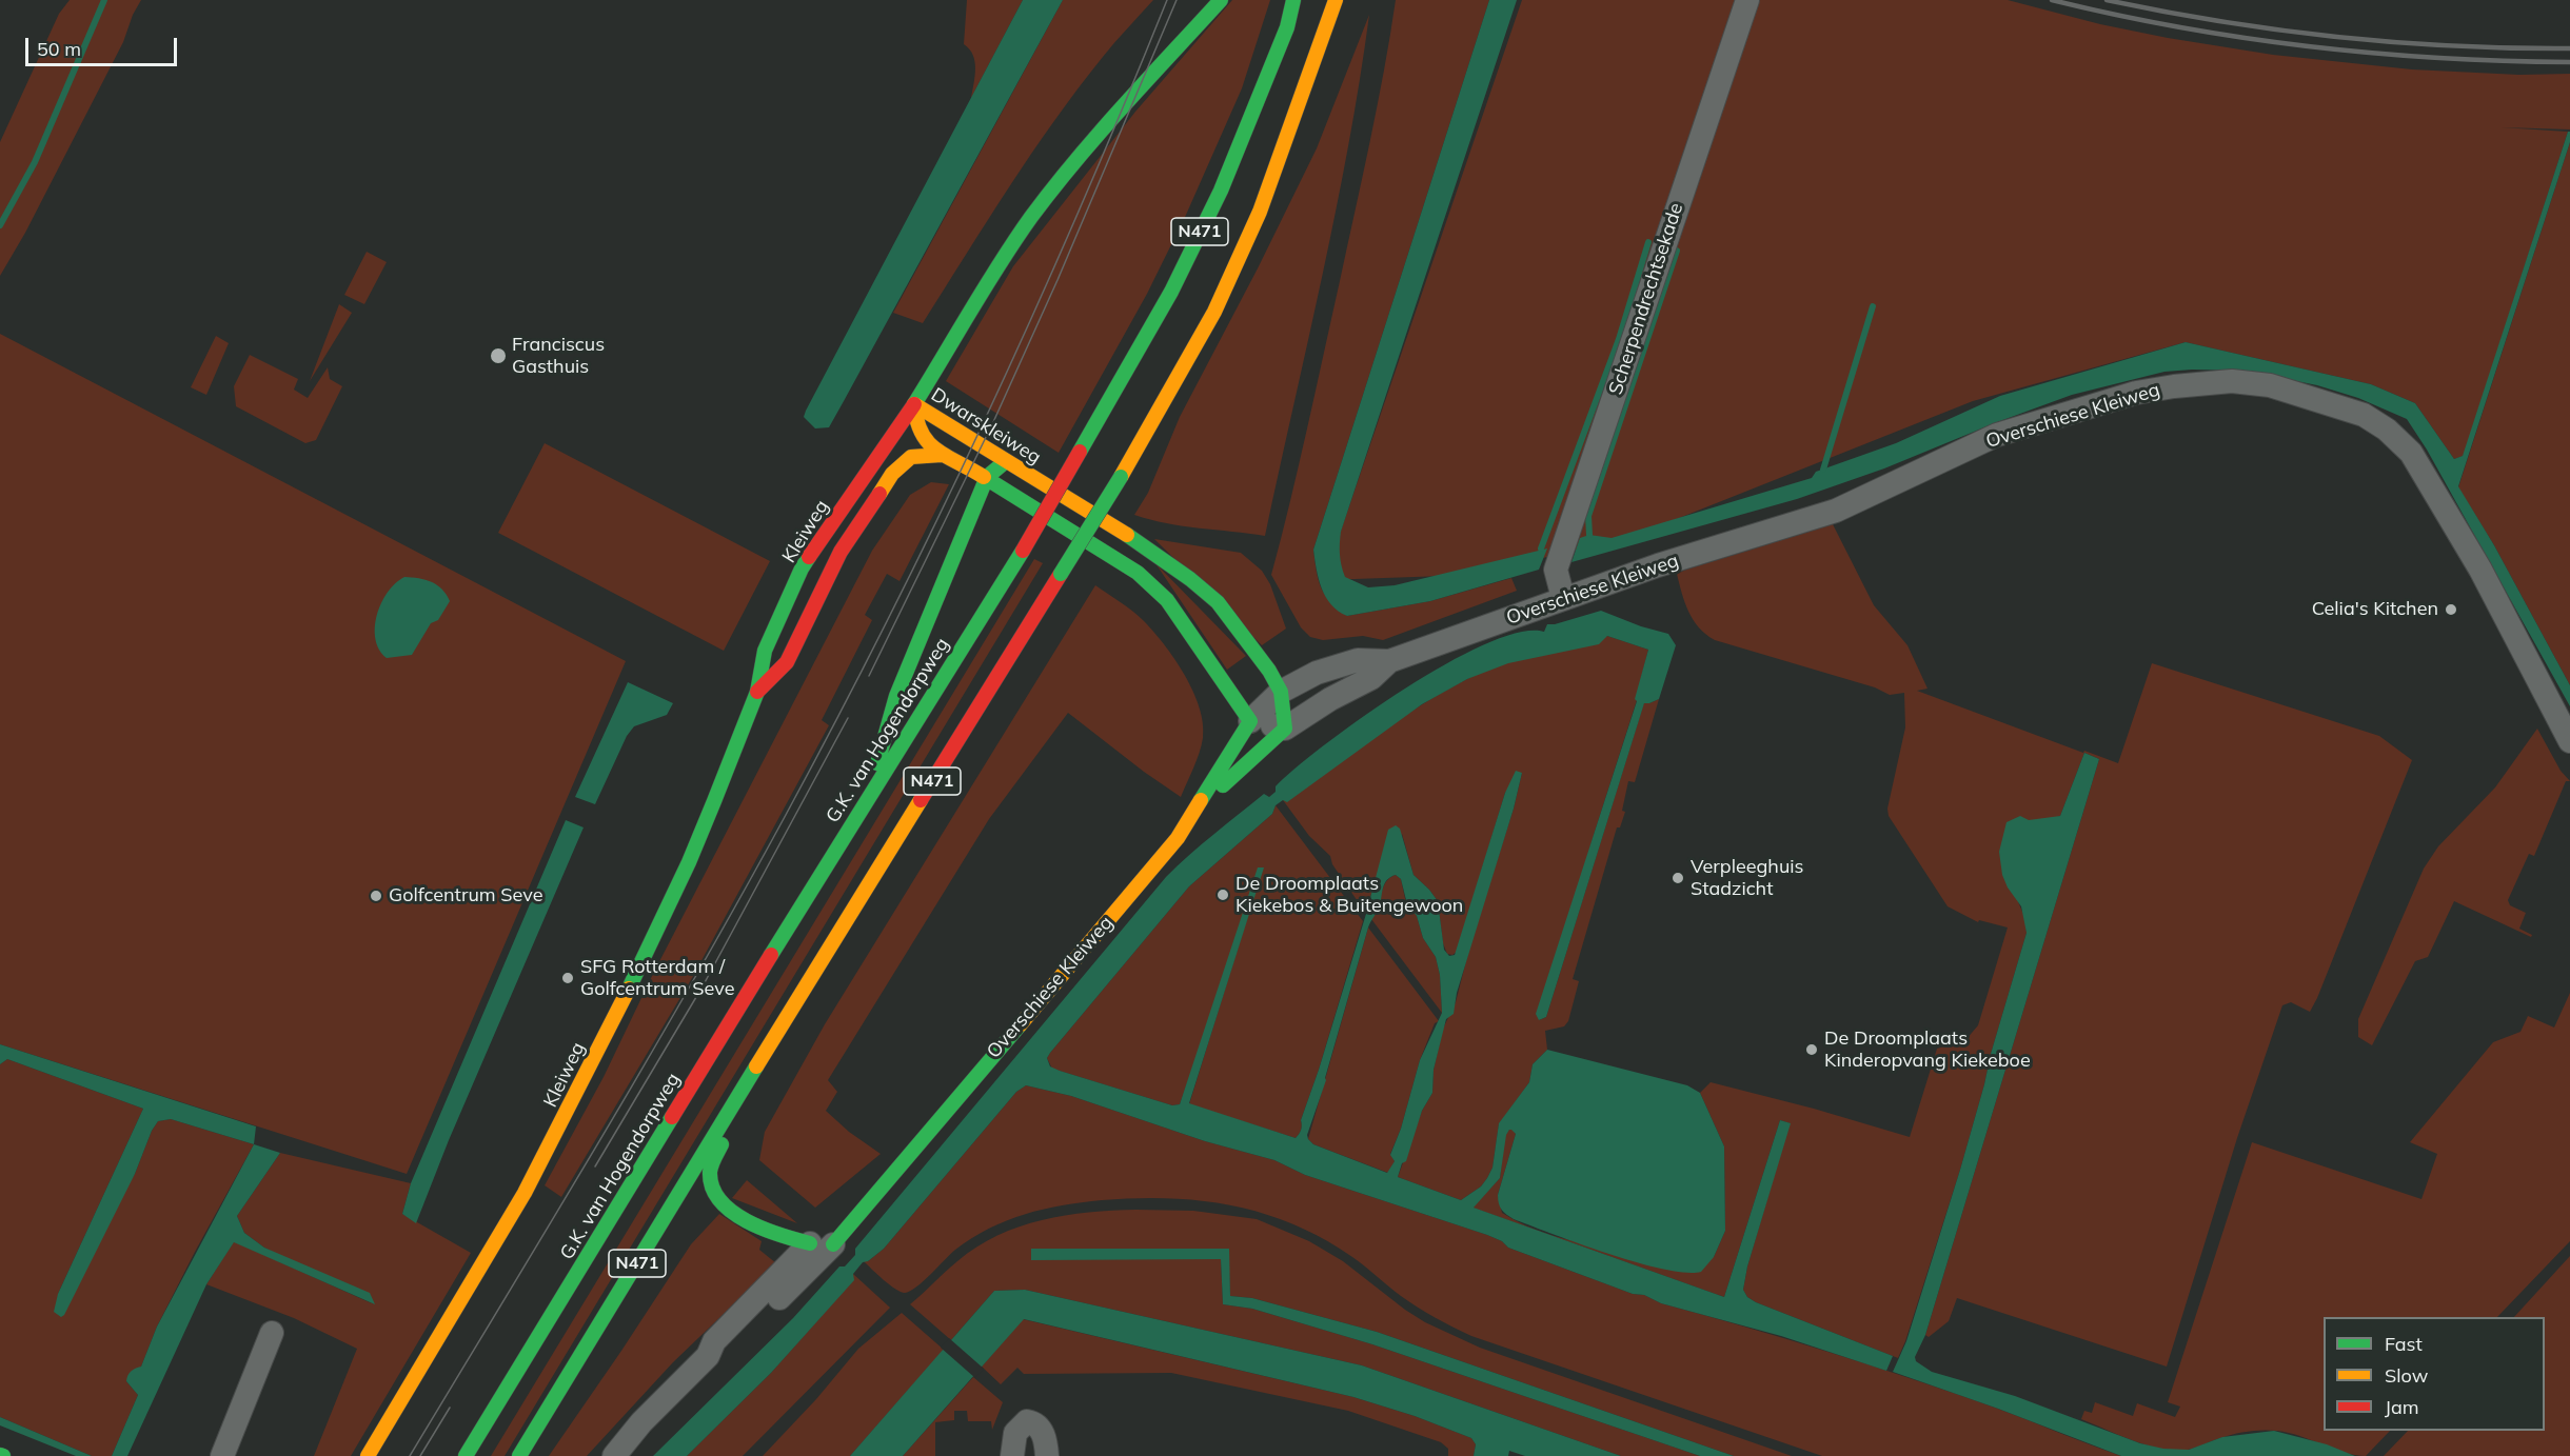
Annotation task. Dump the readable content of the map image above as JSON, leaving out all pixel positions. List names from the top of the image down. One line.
{"streets":{"main road":["N471","Overschiese Kleiweg","Dwarskleiweg","Kleiweg","G.K. van Hogendorpweg"],"street":["Scherpendrechtsekade"]},"crossings":[["Scherpendrechtsekade","Overschiese Kleiweg"],["Overschiese Kleiweg","Dwarskleiweg"],["Dwarskleiweg","Kleiweg"]],"places":["Franciscus Gasthuis","Celia's Kitchen","Verpleeghuis Stadzicht","De Droomplaats Kiekebos & Buitengewoon","Golfcentrum Seve","SFG Rotterdam / Golfcentrum Seve","De Droomplaats Kinderopvang Kiekeboe"],"legend":["Fast","Slow","Jam"],"scale_bar":"50 m"}
